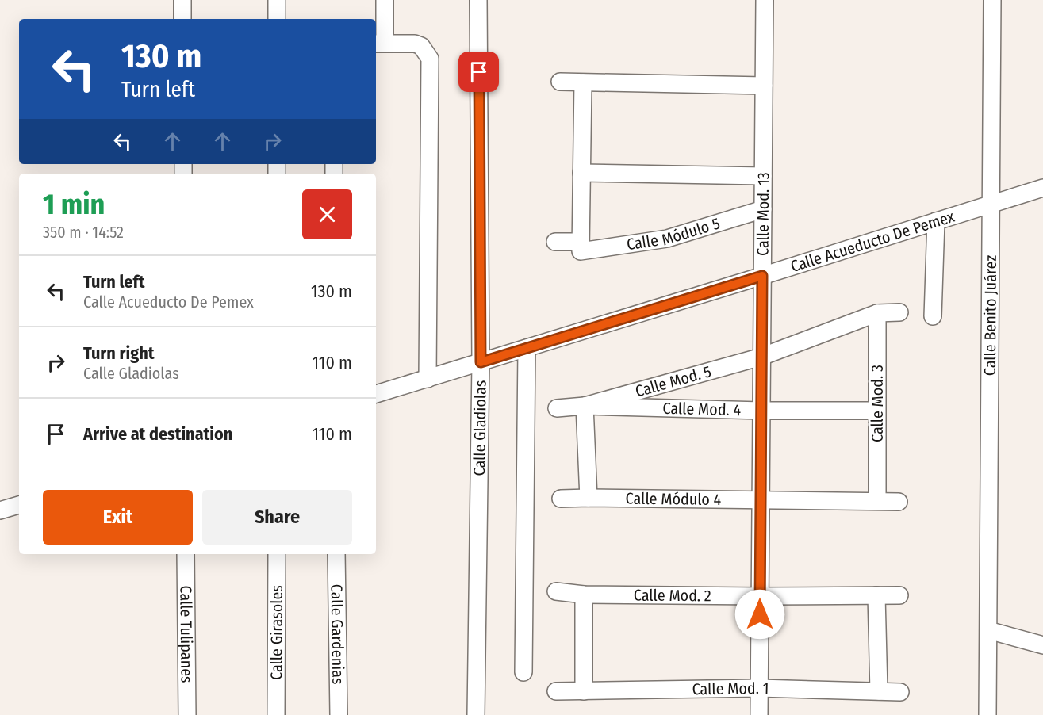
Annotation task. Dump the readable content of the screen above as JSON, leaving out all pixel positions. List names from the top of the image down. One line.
{"streets":{"street":["Calle Mod. 13","Calle Módulo 5","Calle Acueducto De Pemex","Calle Benito Juárez","Calle Mod. 5","Calle Mod. 3","Calle Mod. 4","Calle Gladiolas","Calle Módulo 4","Calle Mod. 2","Calle Tulipanes","Calle Girasoles","Calle Gardenias","Calle Mod. 1"]},"crossings":[["Calle Mod. 13","Calle Módulo 5"],["Calle Mod. 13","Calle Acueducto De Pemex"],["Calle Mod. 13","Calle Mod. 5"],["Calle Mod. 13","Calle Mod. 4"],["Calle Mod. 13","Calle Módulo 4"],["Calle Mod. 13","Calle Mod. 2"],["Calle Mod. 13","Calle Mod. 1"],["Calle Acueducto De Pemex","Calle Benito Juárez"],["Calle Acueducto De Pemex","Calle Gladiolas"],["Calle Mod. 5","Calle Mod. 4"],["Calle Mod. 3","Calle Mod. 4"]],"page":{"turn":["130 m","Turn left"],"heading":["1 min","350 m · 14:52"],"list":[{"name":"Turn left","note":"Calle Acueducto De Pemex","value":"130 m"},{"name":"Turn right","note":"Calle Gladiolas","value":"110 m"},{"name":"Arrive at destination","value":"110 m"}],"buttons":["Exit","Share"]}}
